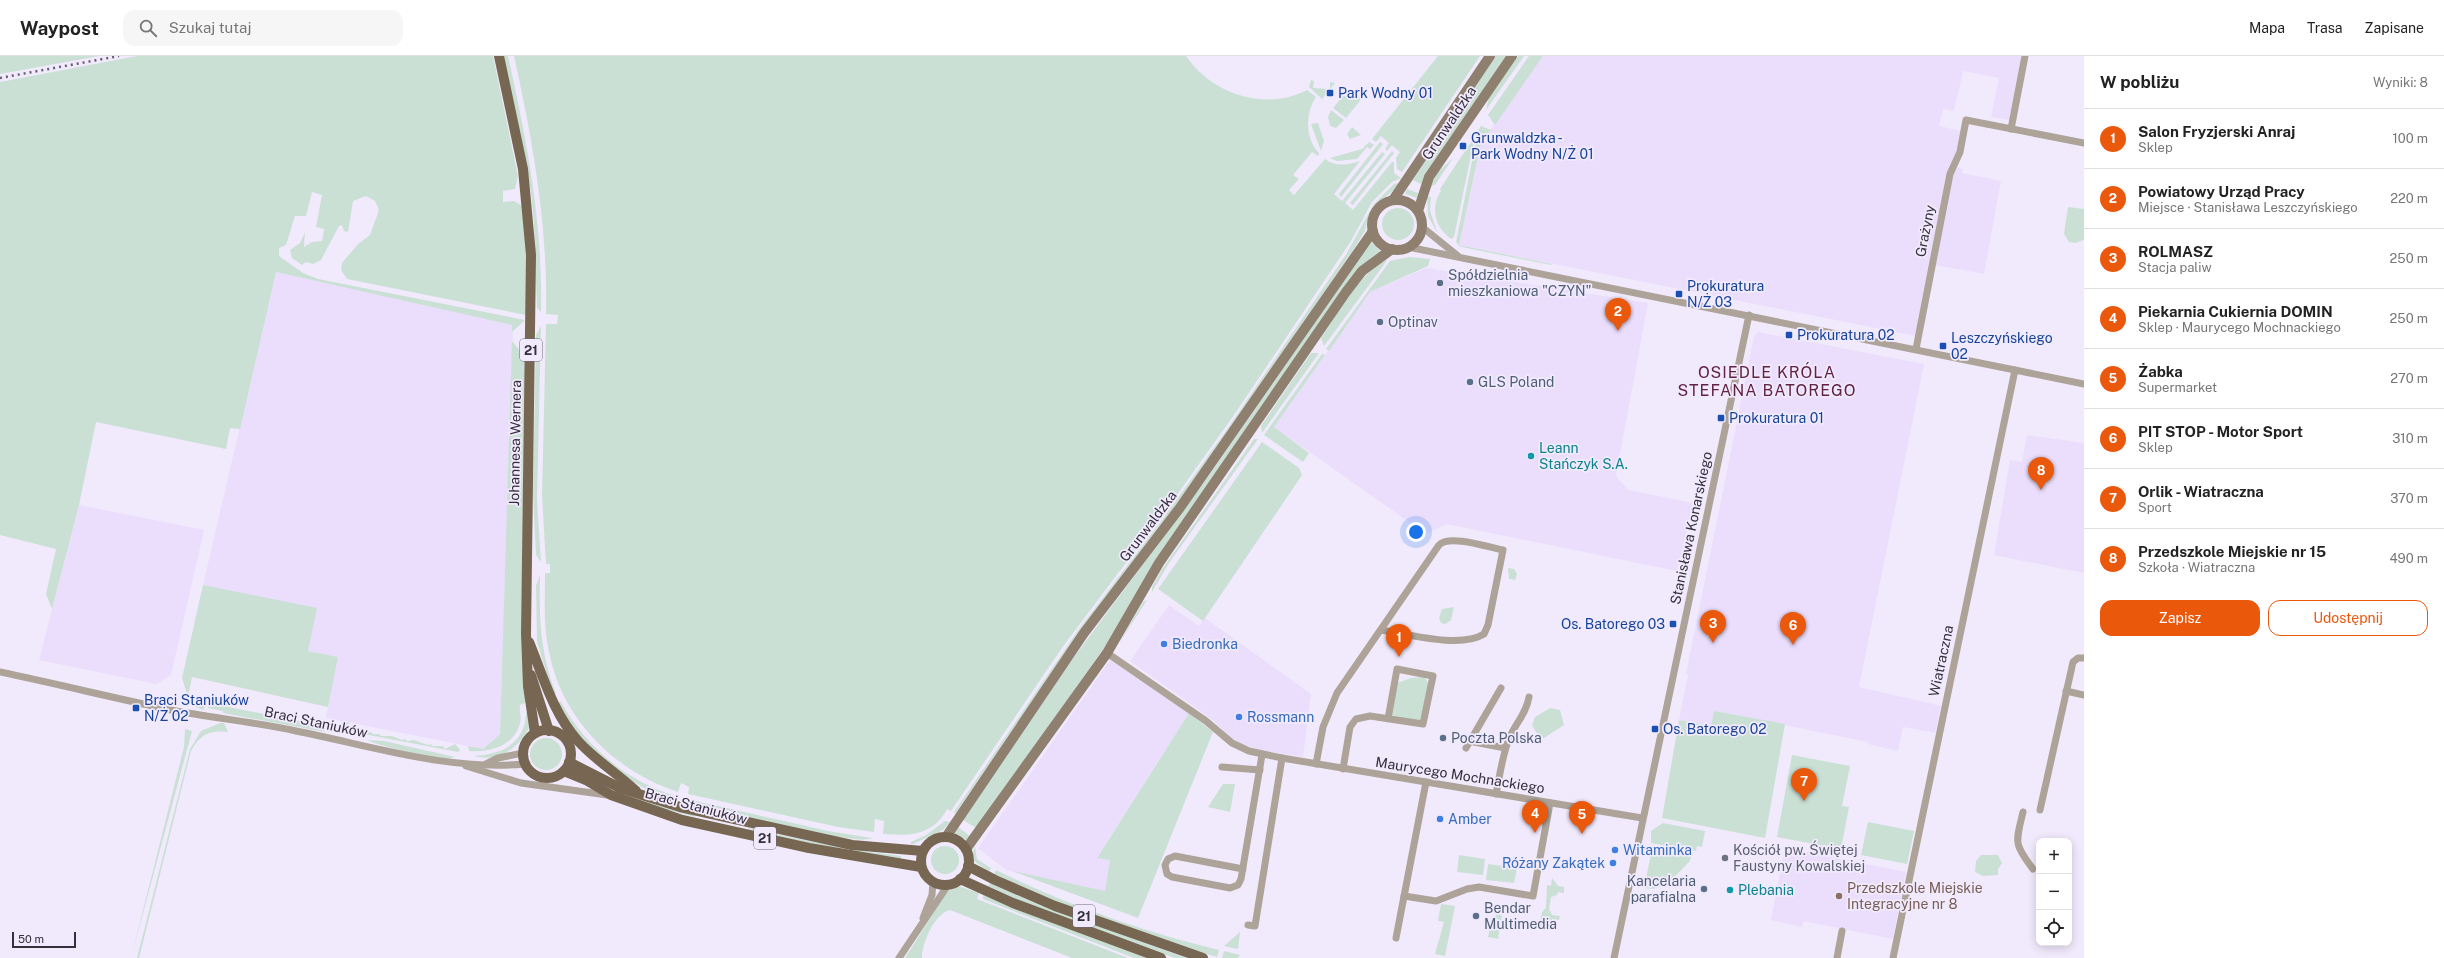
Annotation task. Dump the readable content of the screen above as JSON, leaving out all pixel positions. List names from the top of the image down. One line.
{"streets":{"main road":["21","Johannesa Wernera","Braci Staniuków"],"street":["Grunwaldzka","Grażyny","Stanisława Konarskiego","Wiatraczna","Maurycego Mochnackiego"]},"crossings":[["Grunwaldzka","21"],["Grunwaldzka","Braci Staniuków"],["Grunwaldzka","Maurycego Mochnackiego"],["21","Johannesa Wernera"],["21","Braci Staniuków"],["Johannesa Wernera","Braci Staniuków"],["Stanisława Konarskiego","Maurycego Mochnackiego"]],"districts":["OSIEDLE KRÓLA STEFANA BATOREGO"],"places":{"transit":["Park Wodny 01","Grunwaldzka - Park Wodny N/Ż 01","Prokuratura N/Ż 03","Prokuratura 02","Leszczyńskiego 02","Prokuratura 01","Os. Batorego 03","Braci Staniuków N/Ż 02","Os. Batorego 02"],"other":["Spółdzielnia mieszkaniowa \"CZYN\"","Optinav","GLS Poland","Leann Stańczyk S.A.","Biedronka","Rossmann","Poczta Polska","Amber","Witaminka","Kościół pw. Świętej Faustyny Kowalskiej","Różany Zakątek","Kancelaria parafialna","Plebania","Przedszkole Miejskie Integracyjne nr 8","Bendar Multimedia"]},"scale_bar":"50 m","page":{"header":"Waypost","search":"Szukaj tutaj","nav":["Mapa","Trasa","Zapisane"],"heading":["W pobliżu","Wyniki: 8"],"list":[{"mark":"1","name":"Salon Fryzjerski Anraj","note":"Sklep","value":"100 m"},{"mark":"2","name":"Powiatowy Urząd Pracy","note":"Miejsce · Stanisława Leszczyńskiego","value":"220 m"},{"mark":"3","name":"ROLMASZ","note":"Stacja paliw","value":"250 m"},{"mark":"4","name":"Piekarnia Cukiernia DOMIN","note":"Sklep · Maurycego Mochnackiego","value":"250 m"},{"mark":"5","name":"Żabka","note":"Supermarket","value":"270 m"},{"mark":"6","name":"PIT STOP - Motor Sport","note":"Sklep","value":"310 m"},{"mark":"7","name":"Orlik - Wiatraczna","note":"Sport","value":"370 m"},{"mark":"8","name":"Przedszkole Miejskie nr 15","note":"Szkoła · Wiatraczna","value":"490 m"}],"pins":["2","8","3","6","1","7","4","5"],"buttons":["Zapisz","Udostępnij"],"map_buttons":["+","−"],"scale":"50 m"}}
